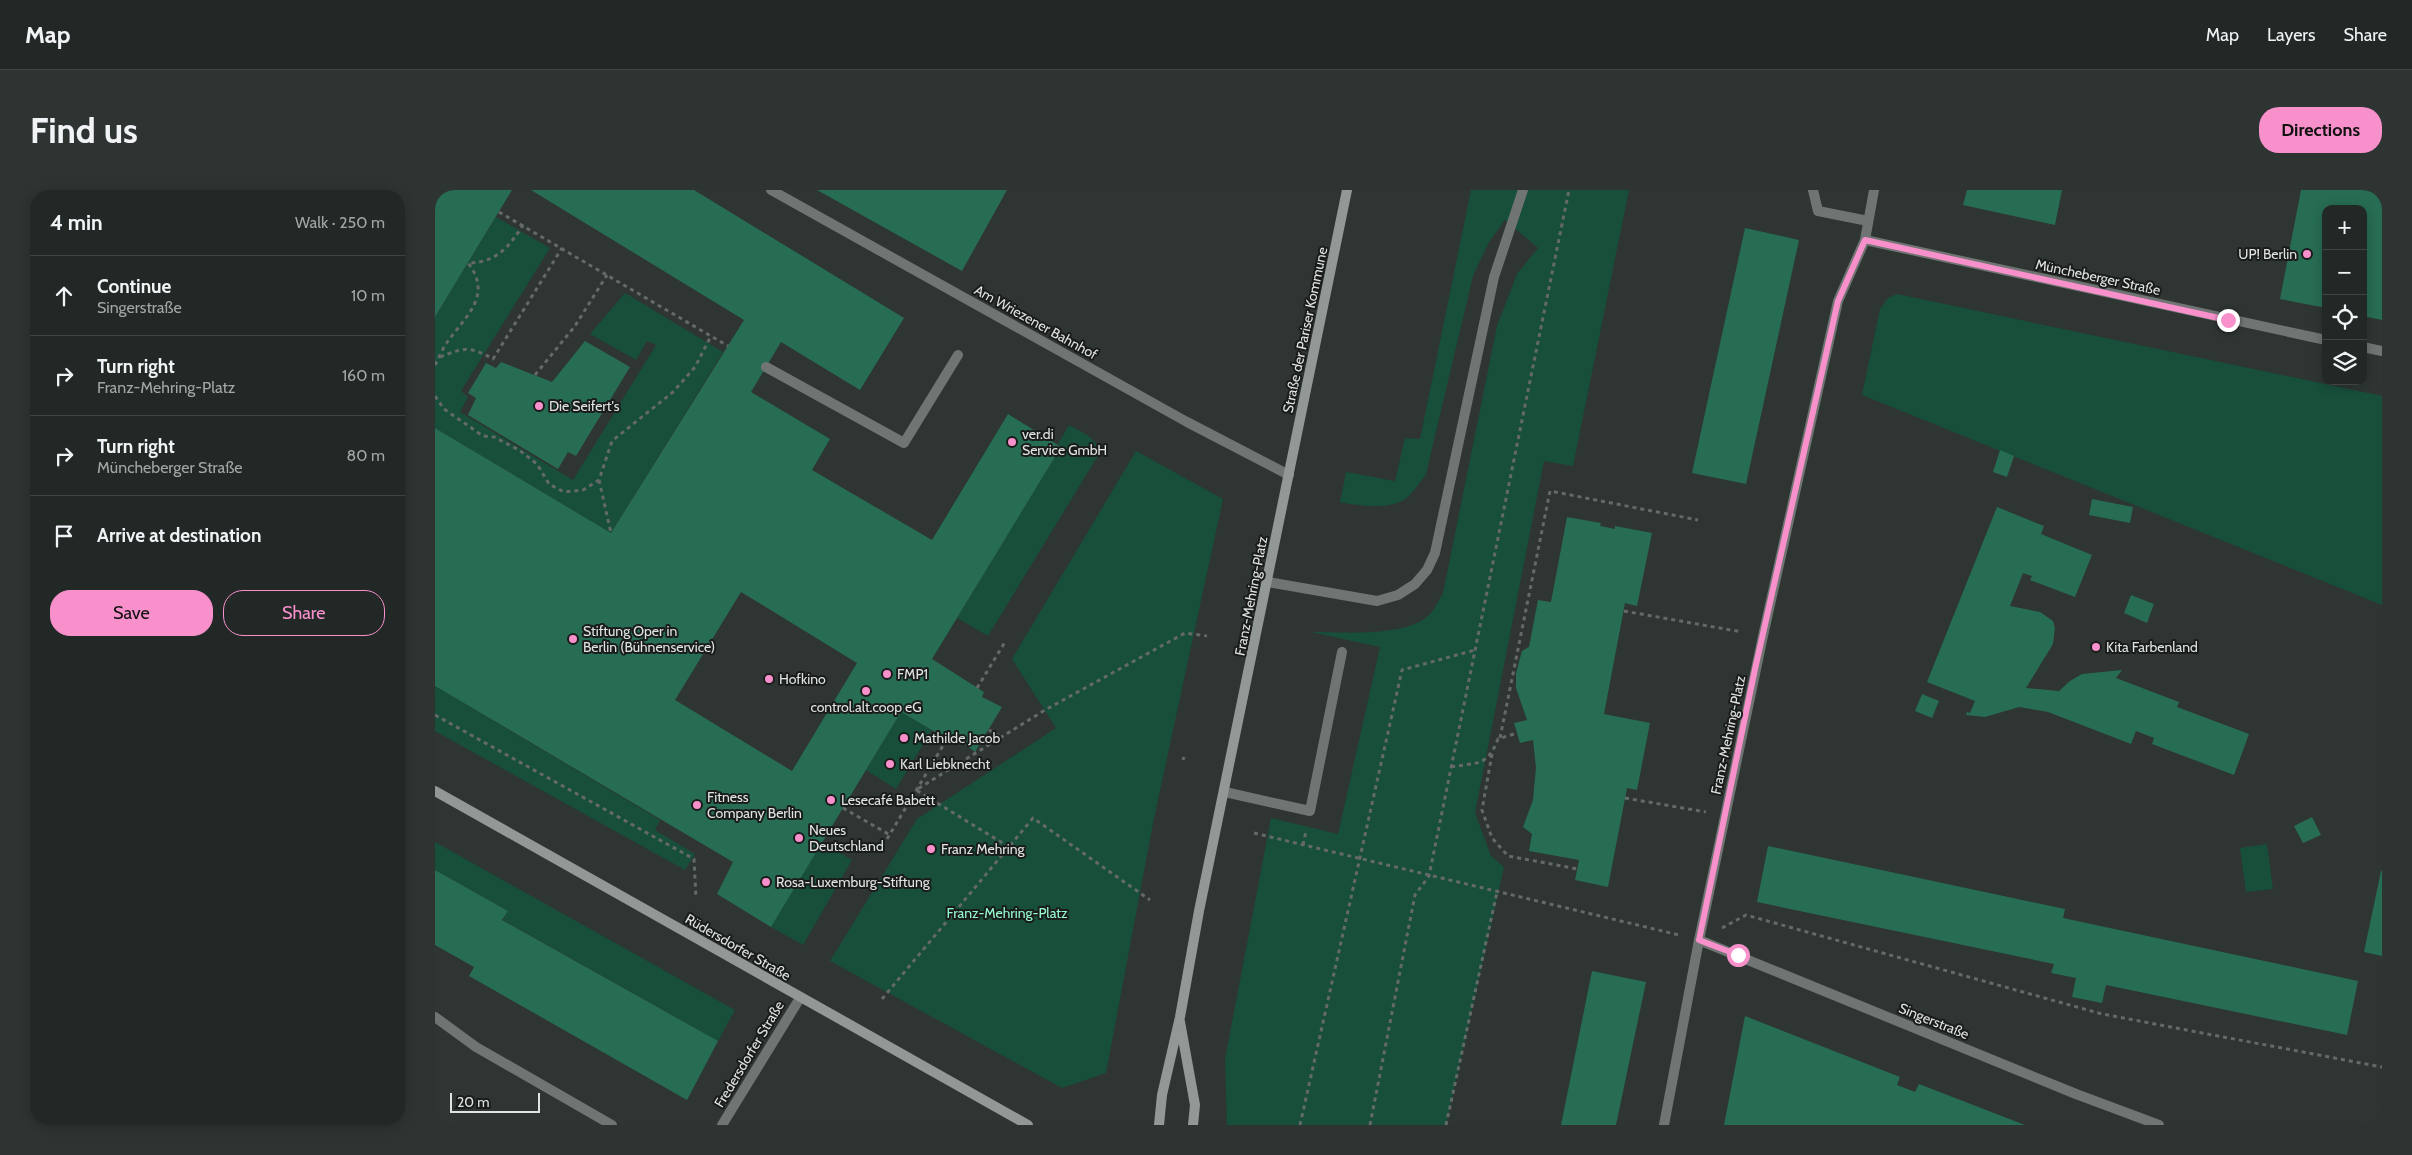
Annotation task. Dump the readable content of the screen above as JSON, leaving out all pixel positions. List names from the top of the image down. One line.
{"streets":{"street":["Müncheberger Straße","Am Wriezener Bahnhof","Straße der Pariser Kommune","Franz-Mehring-Platz","Rüdersdorfer Straße","Singerstraße","Fredersdorfer Straße"]},"crossings":[["Müncheberger Straße","Franz-Mehring-Platz"],["Am Wriezener Bahnhof","Straße der Pariser Kommune"],["Am Wriezener Bahnhof","Franz-Mehring-Platz"],["Straße der Pariser Kommune","Franz-Mehring-Platz"],["Franz-Mehring-Platz","Singerstraße"],["Rüdersdorfer Straße","Fredersdorfer Straße"]],"parks":["Franz-Mehring-Platz"],"places":["UP! Berlin","Die Seifert's","ver.di Service GmbH","Stiftung Oper in Berlin (Bühnenservice)","Kita Farbenland","FMP1","Hofkino","control.alt.coop eG","Mathilde Jacob","Karl Liebknecht","Lesecafé Babett","Fitness Company Berlin","Neues Deutschland","Franz Mehring","Rosa-Luxemburg-Stiftung"],"scale_bar":"20 m","page":{"header":"Map","nav":["Map","Layers","Share"],"buttons":["Directions",["Save","Share"]],"title":"Find us","heading":["4 min","Walk · 250 m"],"map_buttons":["+","−"],"list":[["Continue","Singerstraße","10 m"],["Turn right","Franz-Mehring-Platz","160 m"],["Turn right","Müncheberger Straße","80 m"],"Arrive at destination"],"scale":"20 m"}}
